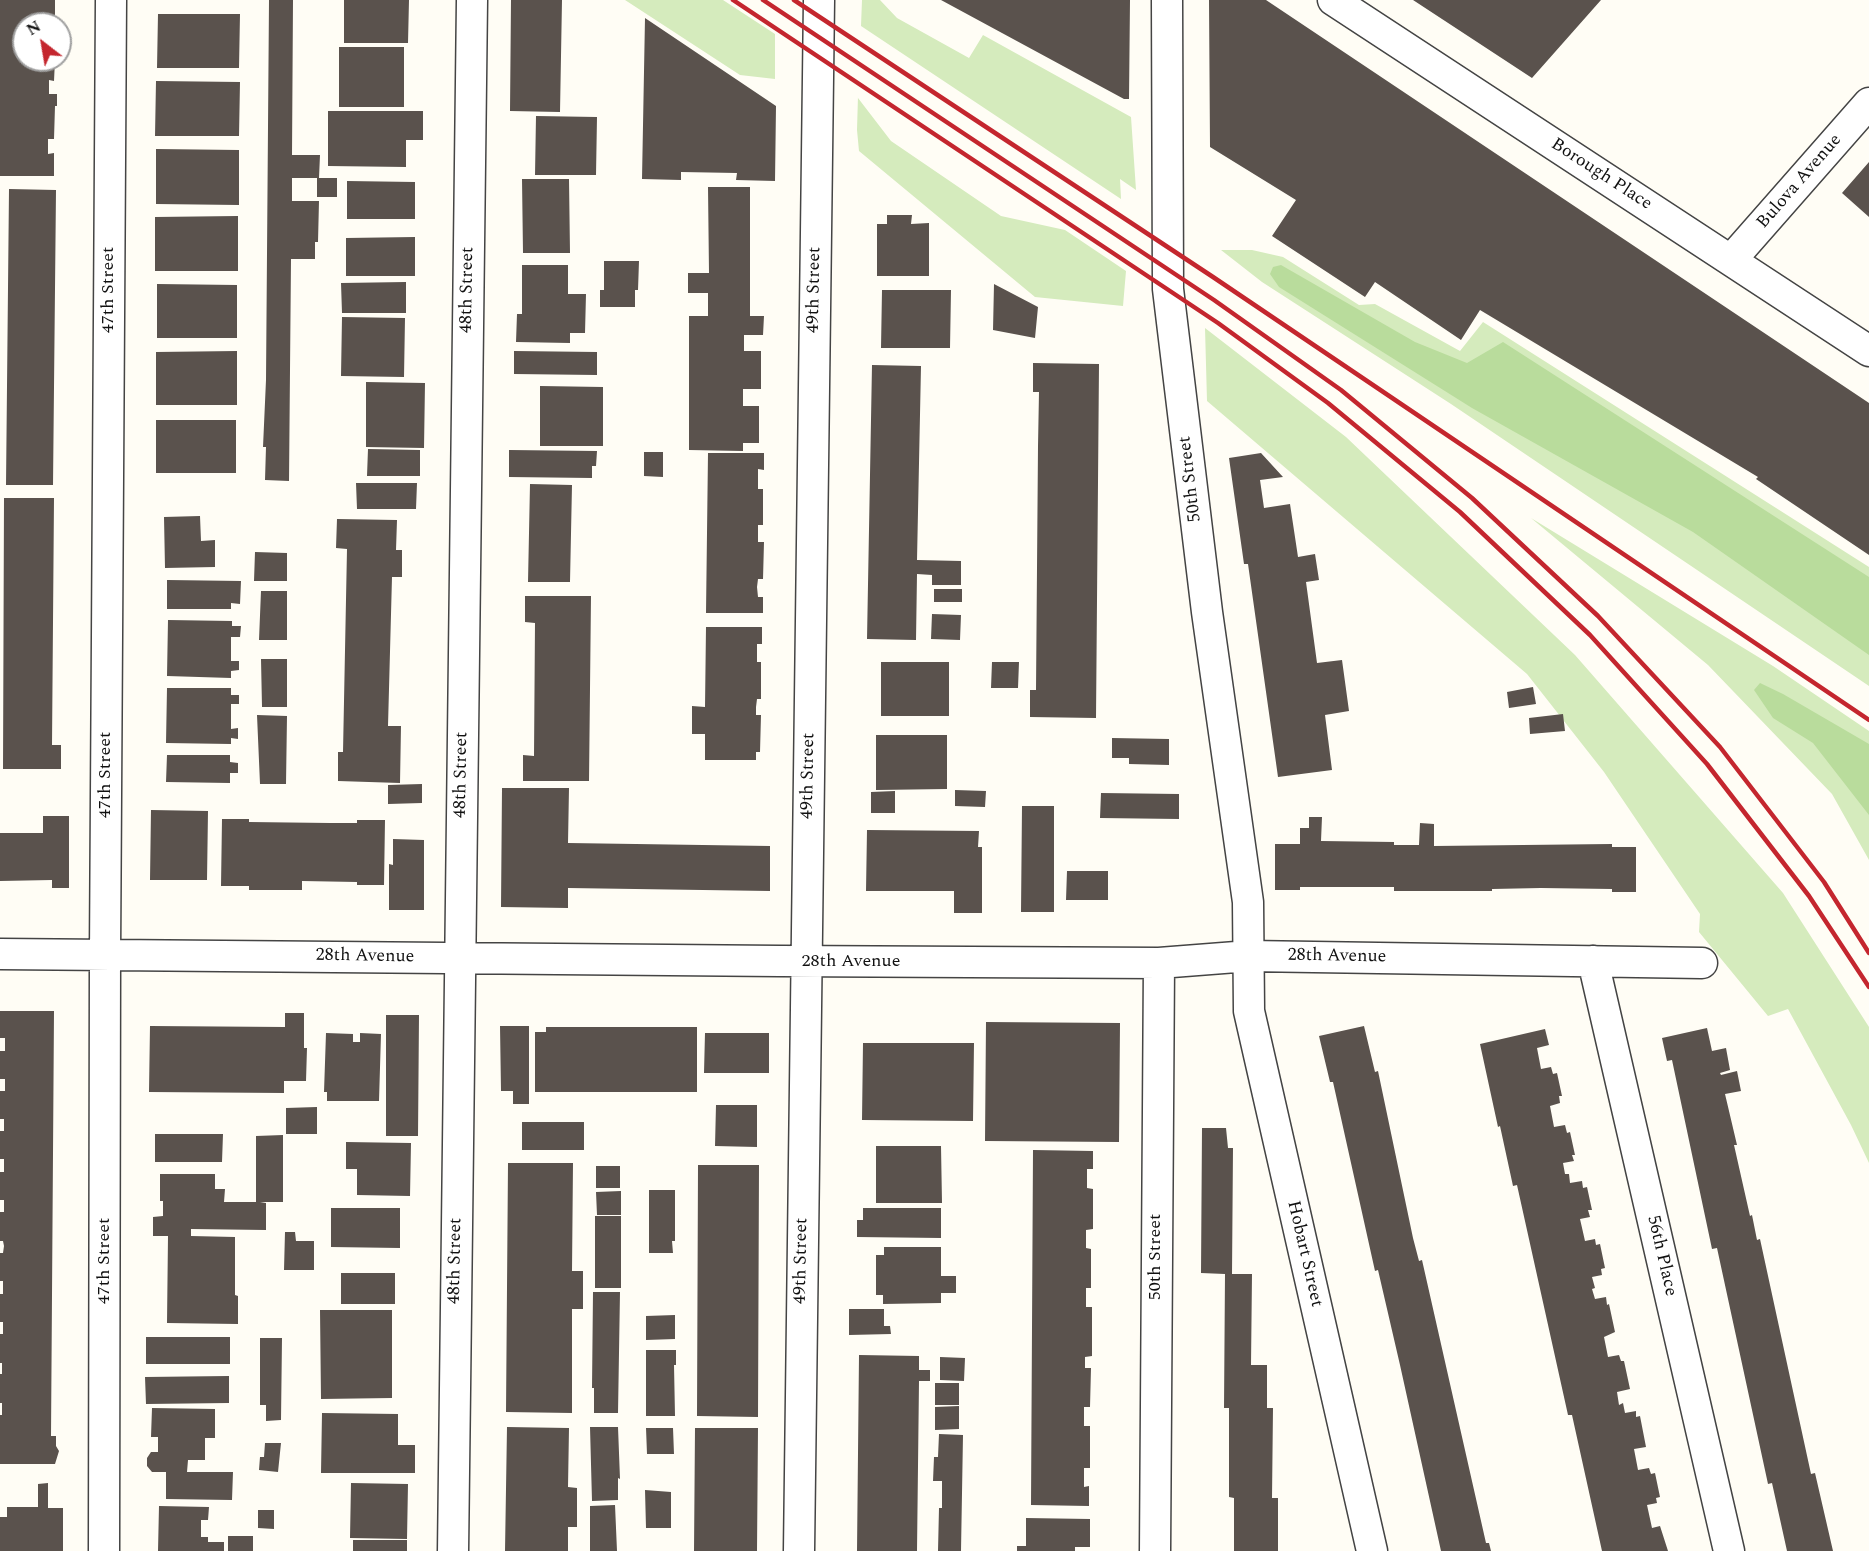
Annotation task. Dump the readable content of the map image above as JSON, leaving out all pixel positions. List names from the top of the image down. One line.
{"streets":{"street":["Borough Place","Bulova Avenue","47th Street","48th Street","49th Street","50th Street","28th Avenue","Hobart Street","56th Place"]},"crossings":[["Borough Place","Bulova Avenue"],["47th Street","28th Avenue"],["48th Street","28th Avenue"],["49th Street","28th Avenue"],["50th Street","28th Avenue"],["50th Street","Hobart Street"],["28th Avenue","Hobart Street"],["28th Avenue","56th Place"]],"north":"top left"}
